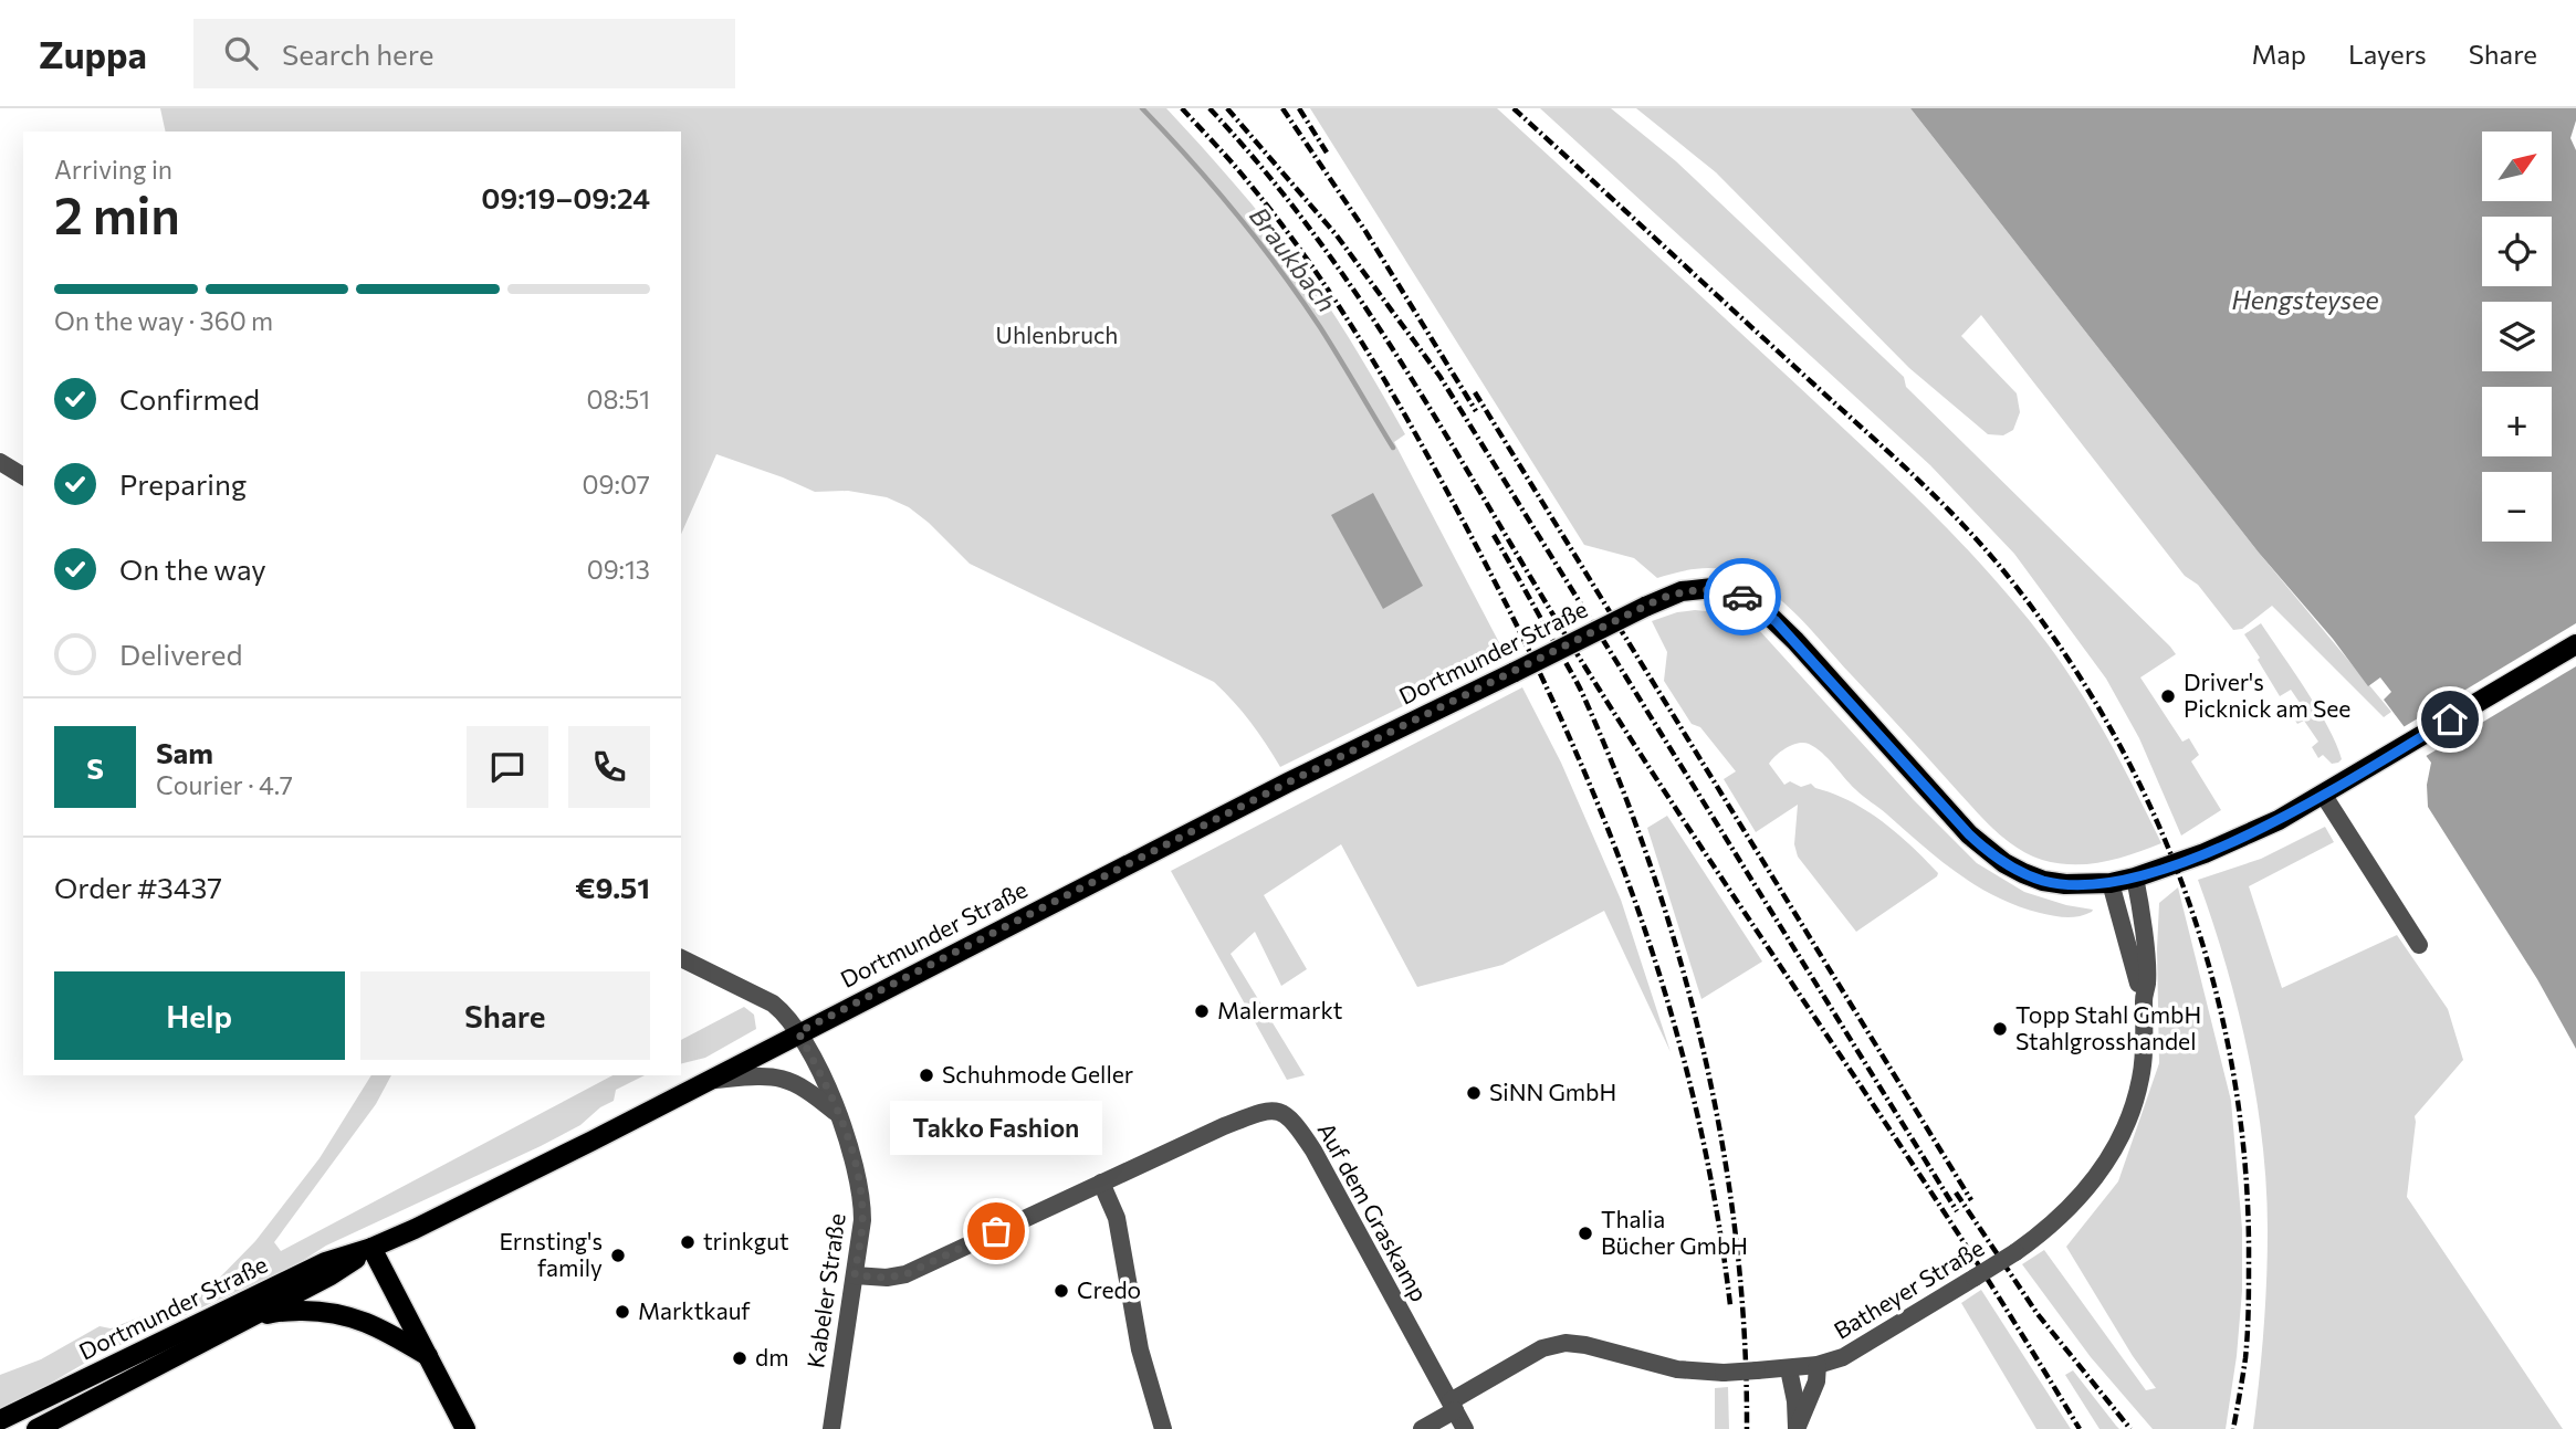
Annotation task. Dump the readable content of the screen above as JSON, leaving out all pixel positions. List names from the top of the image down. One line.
{"streets":{"main road":["Dortmunder Straße"],"street":["Auf dem Graskamp","Batheyer Straße","Kabeler Straße"]},"crossings":[["Dortmunder Straße","Batheyer Straße"],["Dortmunder Straße","Kabeler Straße"],["Auf dem Graskamp","Batheyer Straße"],["Auf dem Graskamp","Kabeler Straße"]],"water":["Braukbach","Hengsteysee"],"parks":["Uhlenbruch"],"places":["Driver's Picknick am See","Malermarkt","Topp Stahl GmbH Stahlgrosshandel","Schuhmode Geller","SiNN GmbH","Takko Fashion","Thalia Bücher GmbH","trinkgut","Ernsting's family","Credo","Marktkauf","dm"],"north":"top right","page":{"header":"Zuppa","search":"Search here","nav":["Map","Layers","Share"],"map_buttons":["+","−"],"heading":["2 min","Arriving in","09:19–09:24"],"panel":["Sam","Courier · 4.7","Order #3437","€9.51"],"bar":"On the way · 360 m","list":[["Confirmed","08:51"],["Preparing","09:07"],["On the way","09:13"],"Delivered"],"round":"S","buttons":["Help","Share"],"bubble":"Takko Fashion"}}
